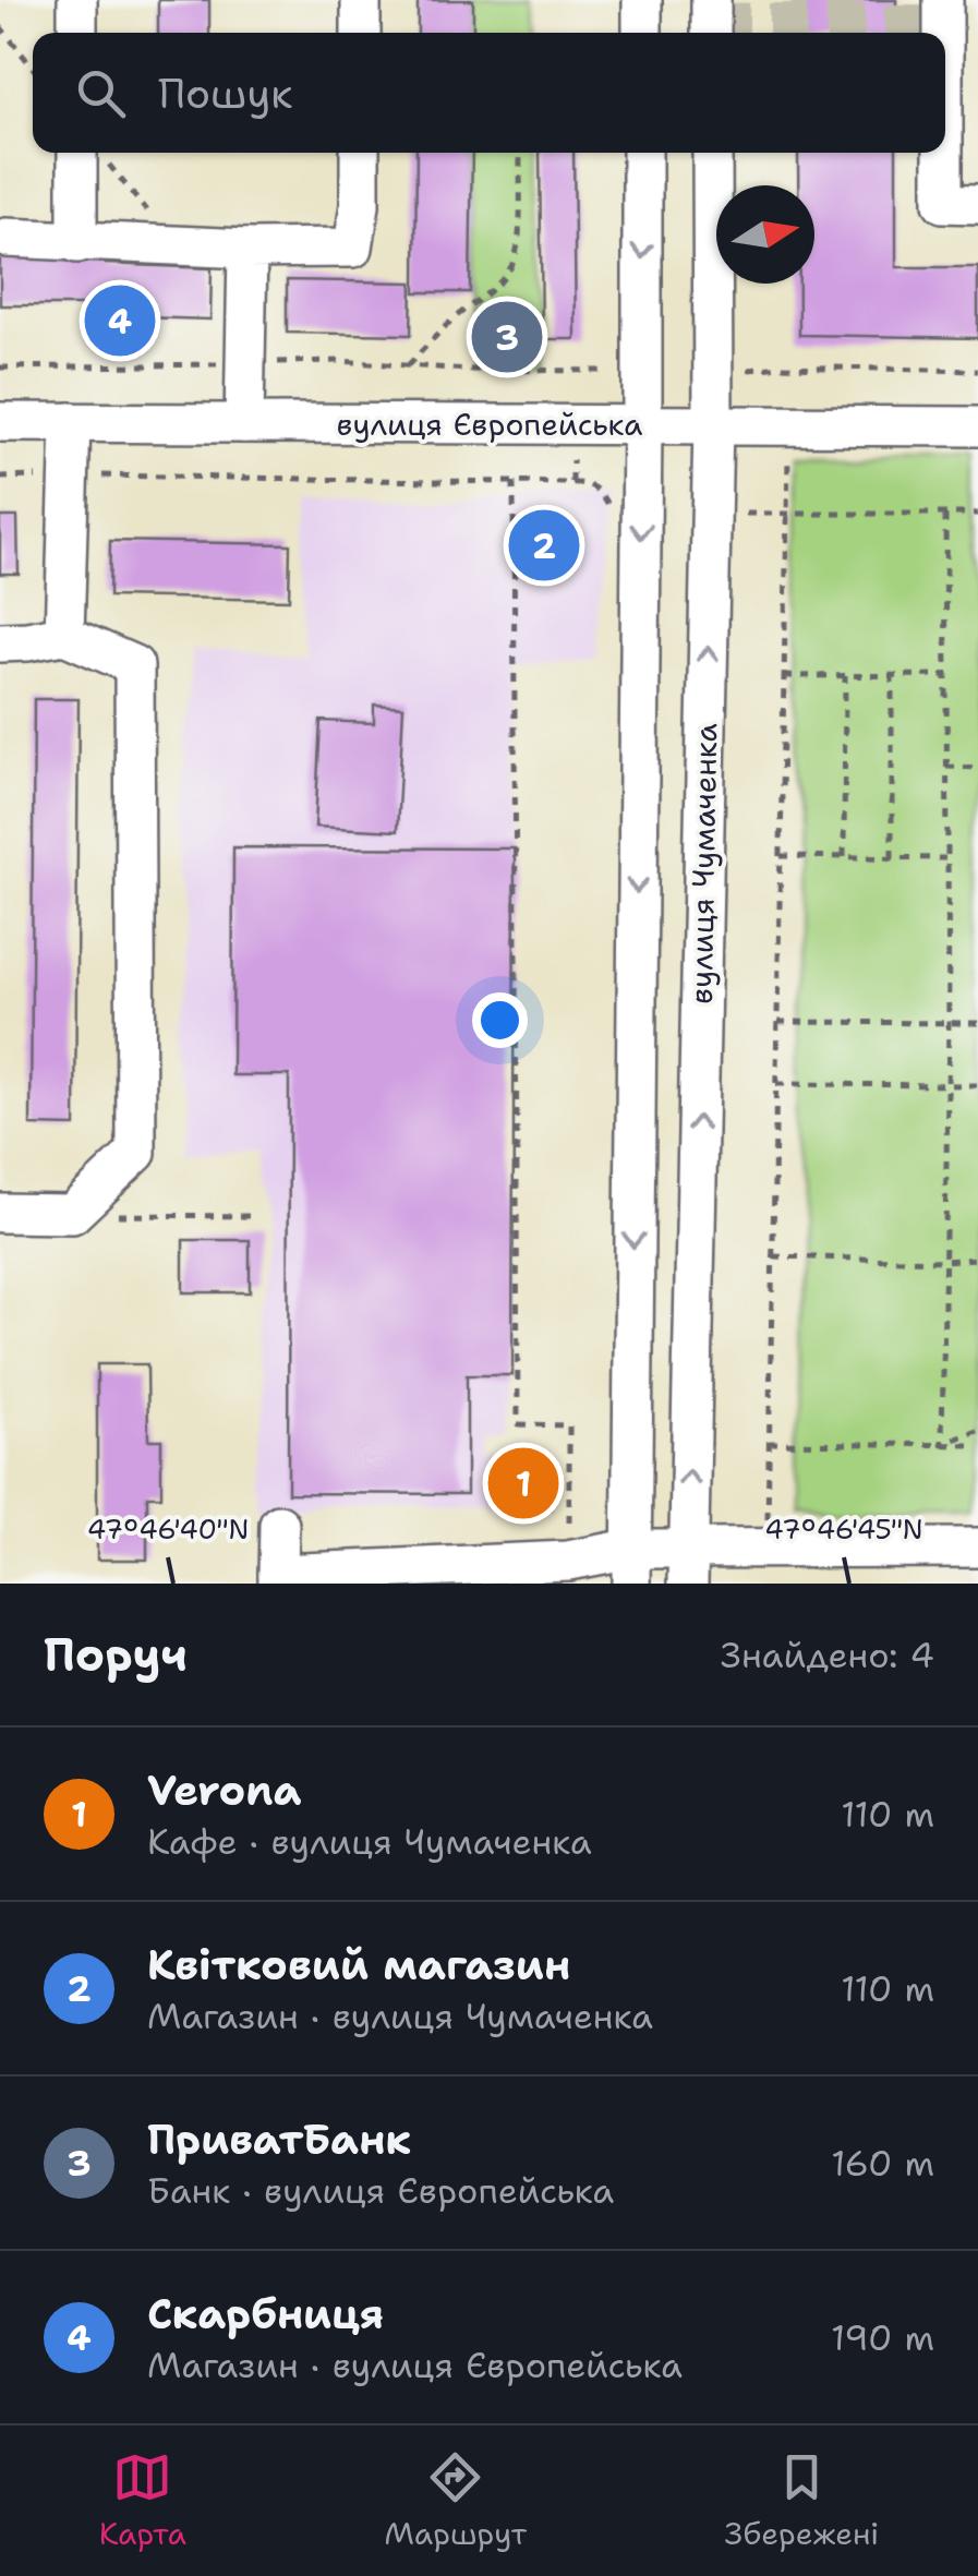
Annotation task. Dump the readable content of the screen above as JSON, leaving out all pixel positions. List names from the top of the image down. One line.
{"streets":{"street":["вулиця Європейська","вулиця Чумаченка"]},"crossings":[["вулиця Європейська","вулиця Чумаченка"]],"north":"right","page":{"search":"Пошук","pins":["4","3","2","1"],"heading":["Поруч","Знайдено: 4"],"list":[{"mark":"1","name":"Verona","note":"Кафе · вулиця Чумаченка","value":"110 m"},{"mark":"2","name":"Квітковий магазин","note":"Магазин · вулиця Чумаченка","value":"110 m"},{"mark":"3","name":"ПриватБанк","note":"Банк · вулиця Європейська","value":"160 m"},{"mark":"4","name":"Скарбниця","note":"Магазин · вулиця Європейська","value":"190 m"}],"nav":["Карта","Маршрут","Збережені"]},"coordinates":["47°46'40\"N","47°46'45\"N"]}
